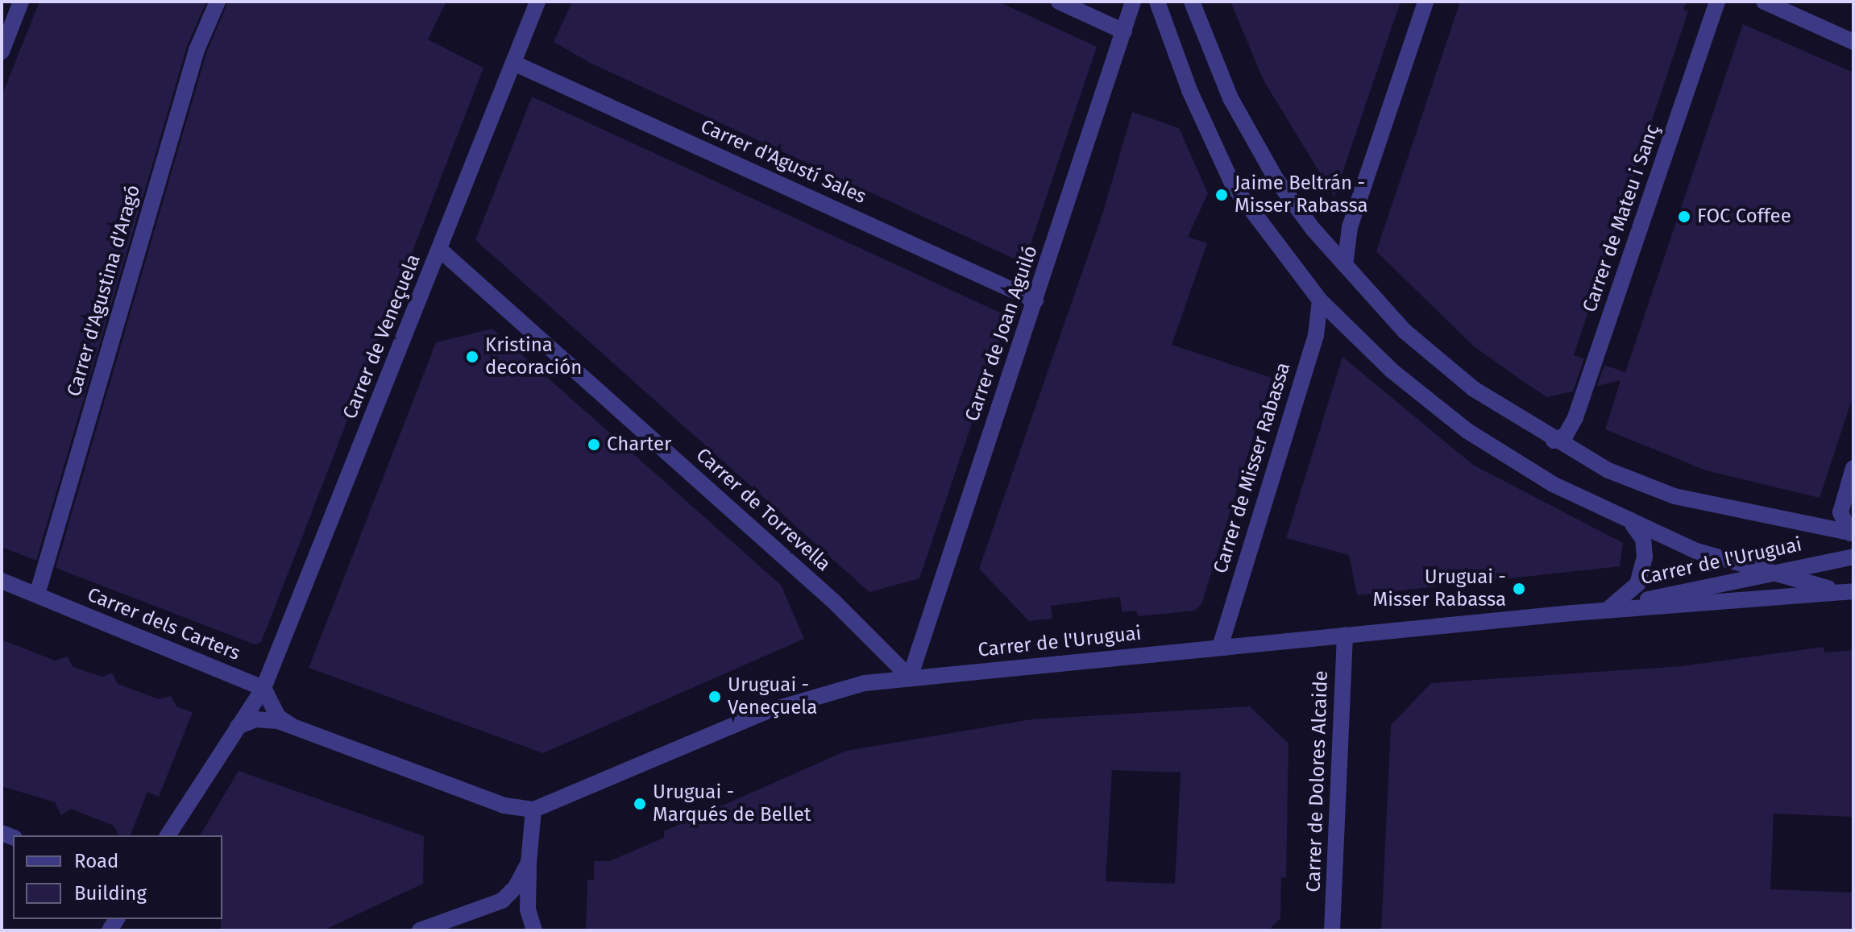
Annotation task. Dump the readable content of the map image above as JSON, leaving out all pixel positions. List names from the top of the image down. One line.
{"streets":{"street":["Carrer d'Agustí Sales","Carrer de Mateu i Sanç","Carrer d'Agustina d'Aragó","Carrer de Joan Aguiló","Carrer de Veneçuela","Carrer de Misser Rabassa","Carrer de Torrevella","Carrer de l'Uruguai","Carrer dels Carters","Carrer de Dolores Alcaide"]},"crossings":[["Carrer d'Agustí Sales","Carrer de Joan Aguiló"],["Carrer d'Agustí Sales","Carrer de Veneçuela"],["Carrer d'Agustina d'Aragó","Carrer dels Carters"],["Carrer de Joan Aguiló","Carrer de Torrevella"],["Carrer de Joan Aguiló","Carrer de l'Uruguai"],["Carrer de Veneçuela","Carrer de Torrevella"],["Carrer de Veneçuela","Carrer dels Carters"],["Carrer de Misser Rabassa","Carrer de l'Uruguai"],["Carrer de Torrevella","Carrer de l'Uruguai"],["Carrer de l'Uruguai","Carrer de Dolores Alcaide"]],"places":["Jaime Beltrán - Misser Rabassa","FOC Coffee","Kristina decoración","Charter","Uruguai - Misser Rabassa","Uruguai - Veneçuela","Uruguai - Marqués de Bellet"],"legend":["Road","Building"]}
